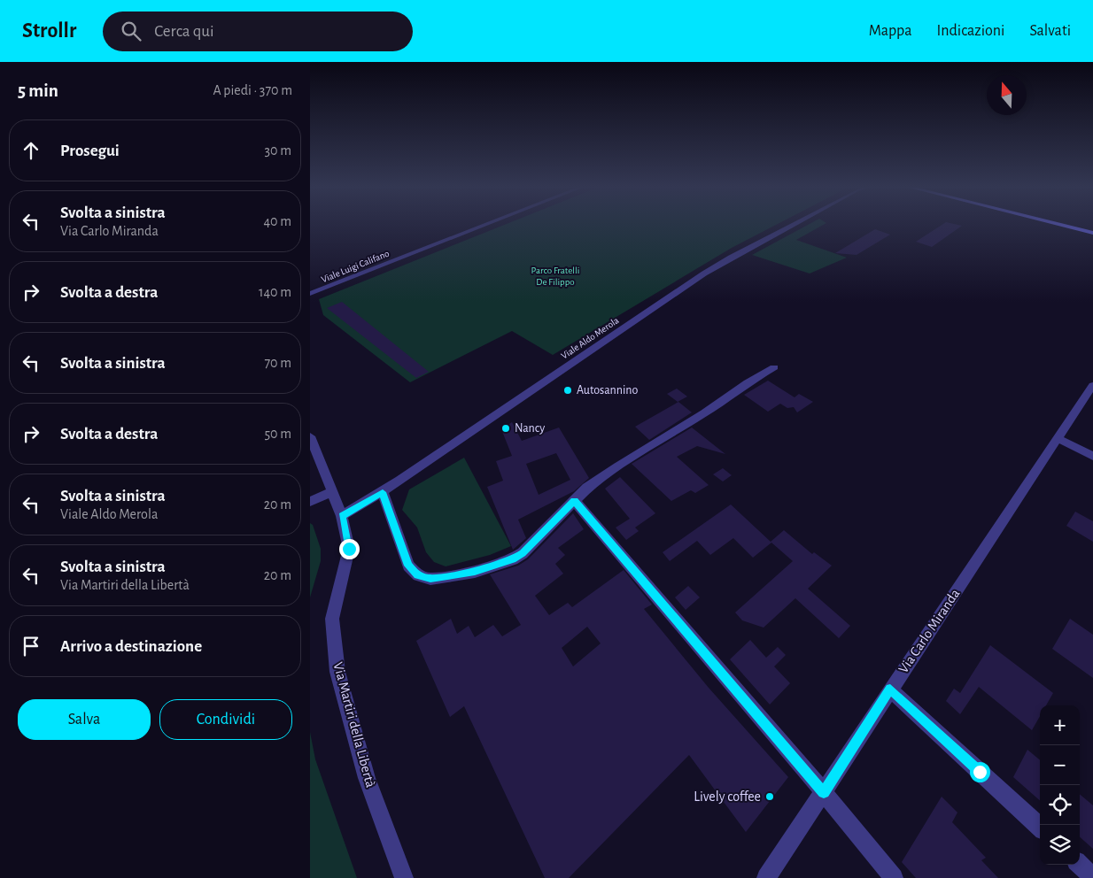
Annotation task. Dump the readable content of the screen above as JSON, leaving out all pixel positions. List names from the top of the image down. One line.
{"streets":{"street":["Viale Luigi Califano","Viale Aldo Merola","Via Carlo Miranda","Via Martiri della Libertà"]},"crossings":[["Viale Aldo Merola","Via Martiri della Libertà"]],"parks":["Parco Fratelli De Filippo"],"places":["Autosannino","Nancy","Lively coffee"],"north":"top","page":{"header":"Strollr","search":"Cerca qui","nav":["Mappa","Indicazioni","Salvati"],"heading":["5 min","A piedi · 370 m"],"list":[["Prosegui","30 m"],["Svolta a sinistra","Via Carlo Miranda","40 m"],["Svolta a destra","140 m"],["Svolta a sinistra","70 m"],["Svolta a destra","50 m"],["Svolta a sinistra","Viale Aldo Merola","20 m"],["Svolta a sinistra","Via Martiri della Libertà","20 m"],"Arrivo a destinazione"],"buttons":["Salva","Condividi"],"map_buttons":["+","−"]}}
